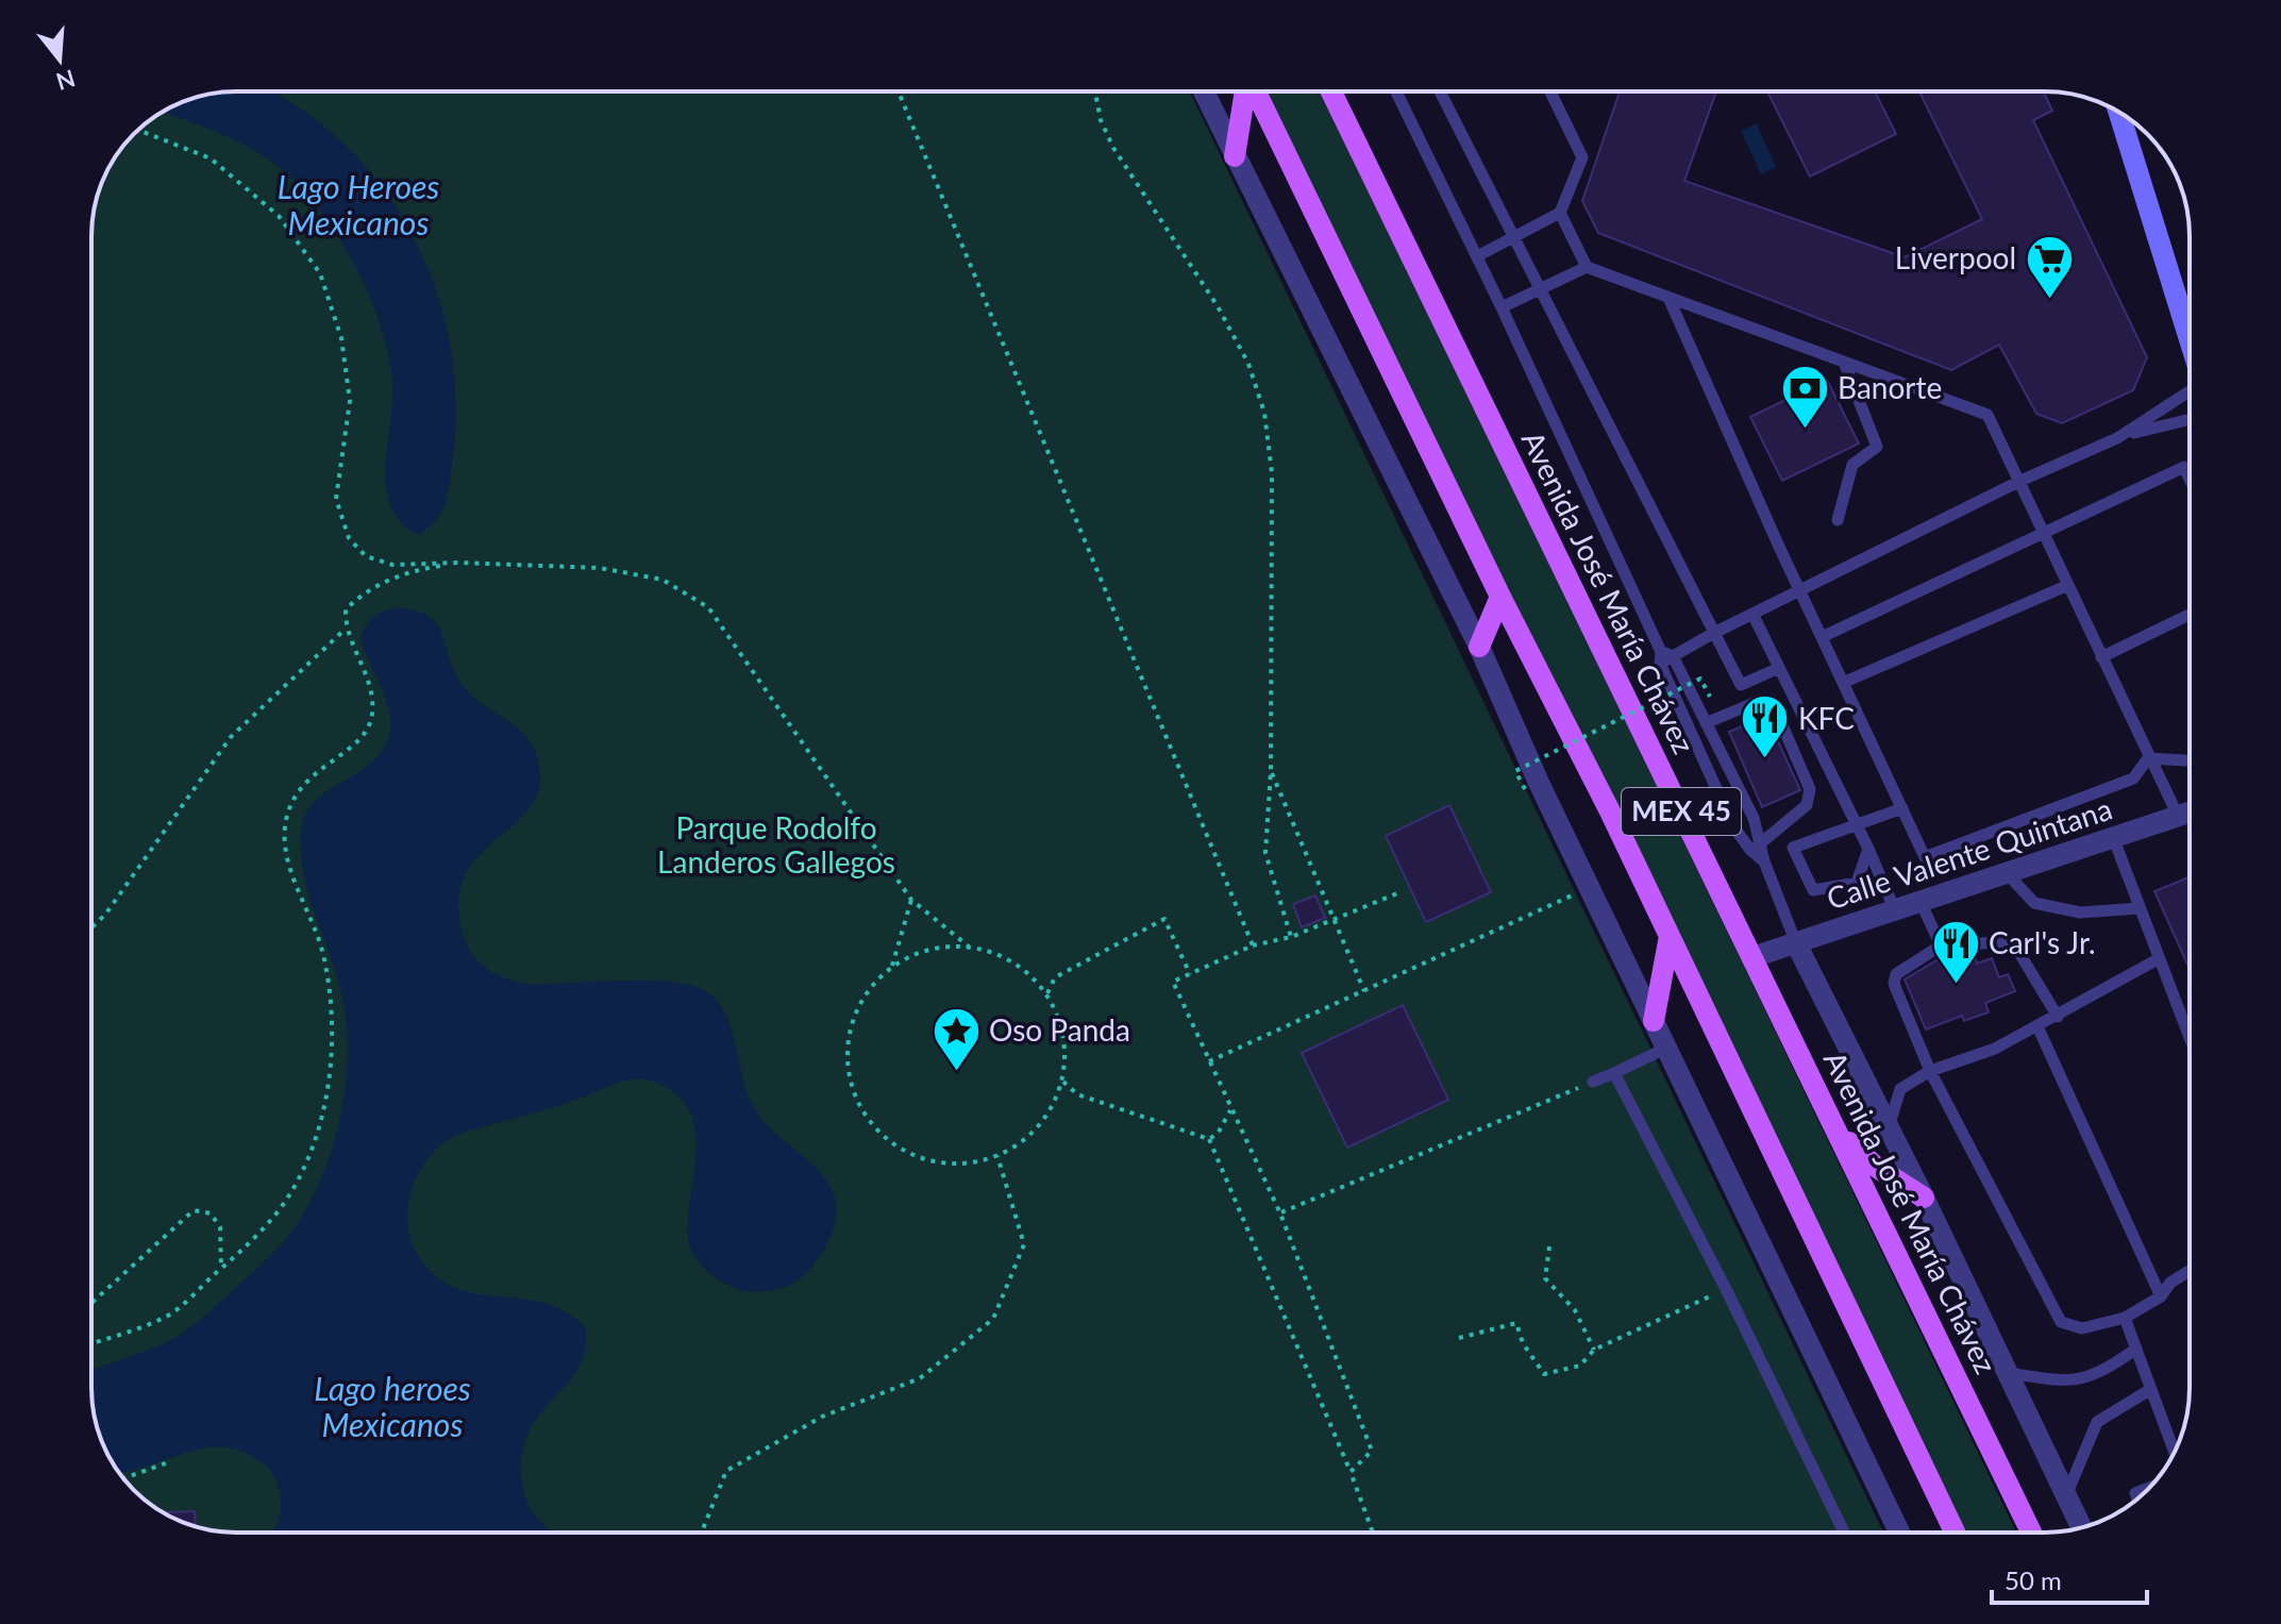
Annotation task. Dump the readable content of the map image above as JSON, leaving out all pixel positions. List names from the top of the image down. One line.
{"streets":{"main road":["Avenida José María Chávez","MEX 45"],"street":["Calle Valente Quintana"]},"crossings":[["Avenida José María Chávez","Calle Valente Quintana"]],"water":["Lago Heroes Mexicanos","Lago heroes Mexicanos"],"parks":["Parque Rodolfo Landeros Gallegos"],"places":{"supermarket":["Liverpool"],"bank":["Banorte"],"restaurant":["KFC","Carl's Jr."],"place":["Oso Panda"]},"scale_bar":"50 m","north":"bottom"}
